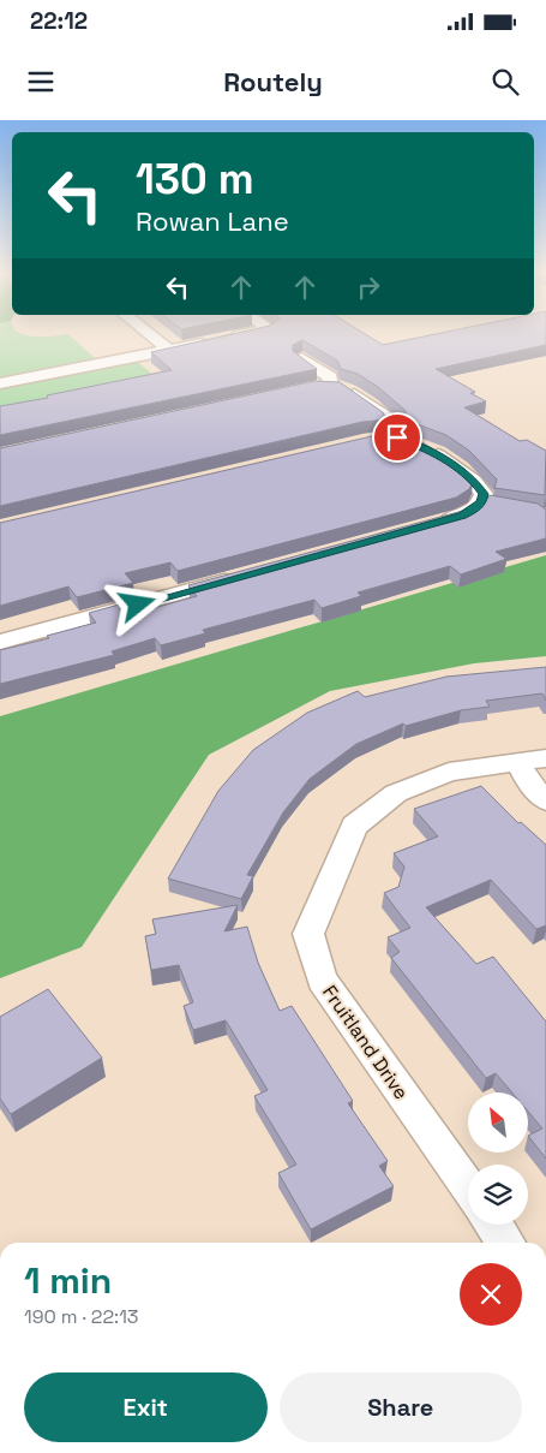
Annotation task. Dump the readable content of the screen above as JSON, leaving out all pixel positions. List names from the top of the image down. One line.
{"streets":{"street":["Fruitland Drive"]},"north":"top left","page":{"status":"22:12","header":"Routely","turn":["130 m","Rowan Lane"],"heading":["1 min","190 m · 22:13"],"buttons":["Exit","Share"]}}
